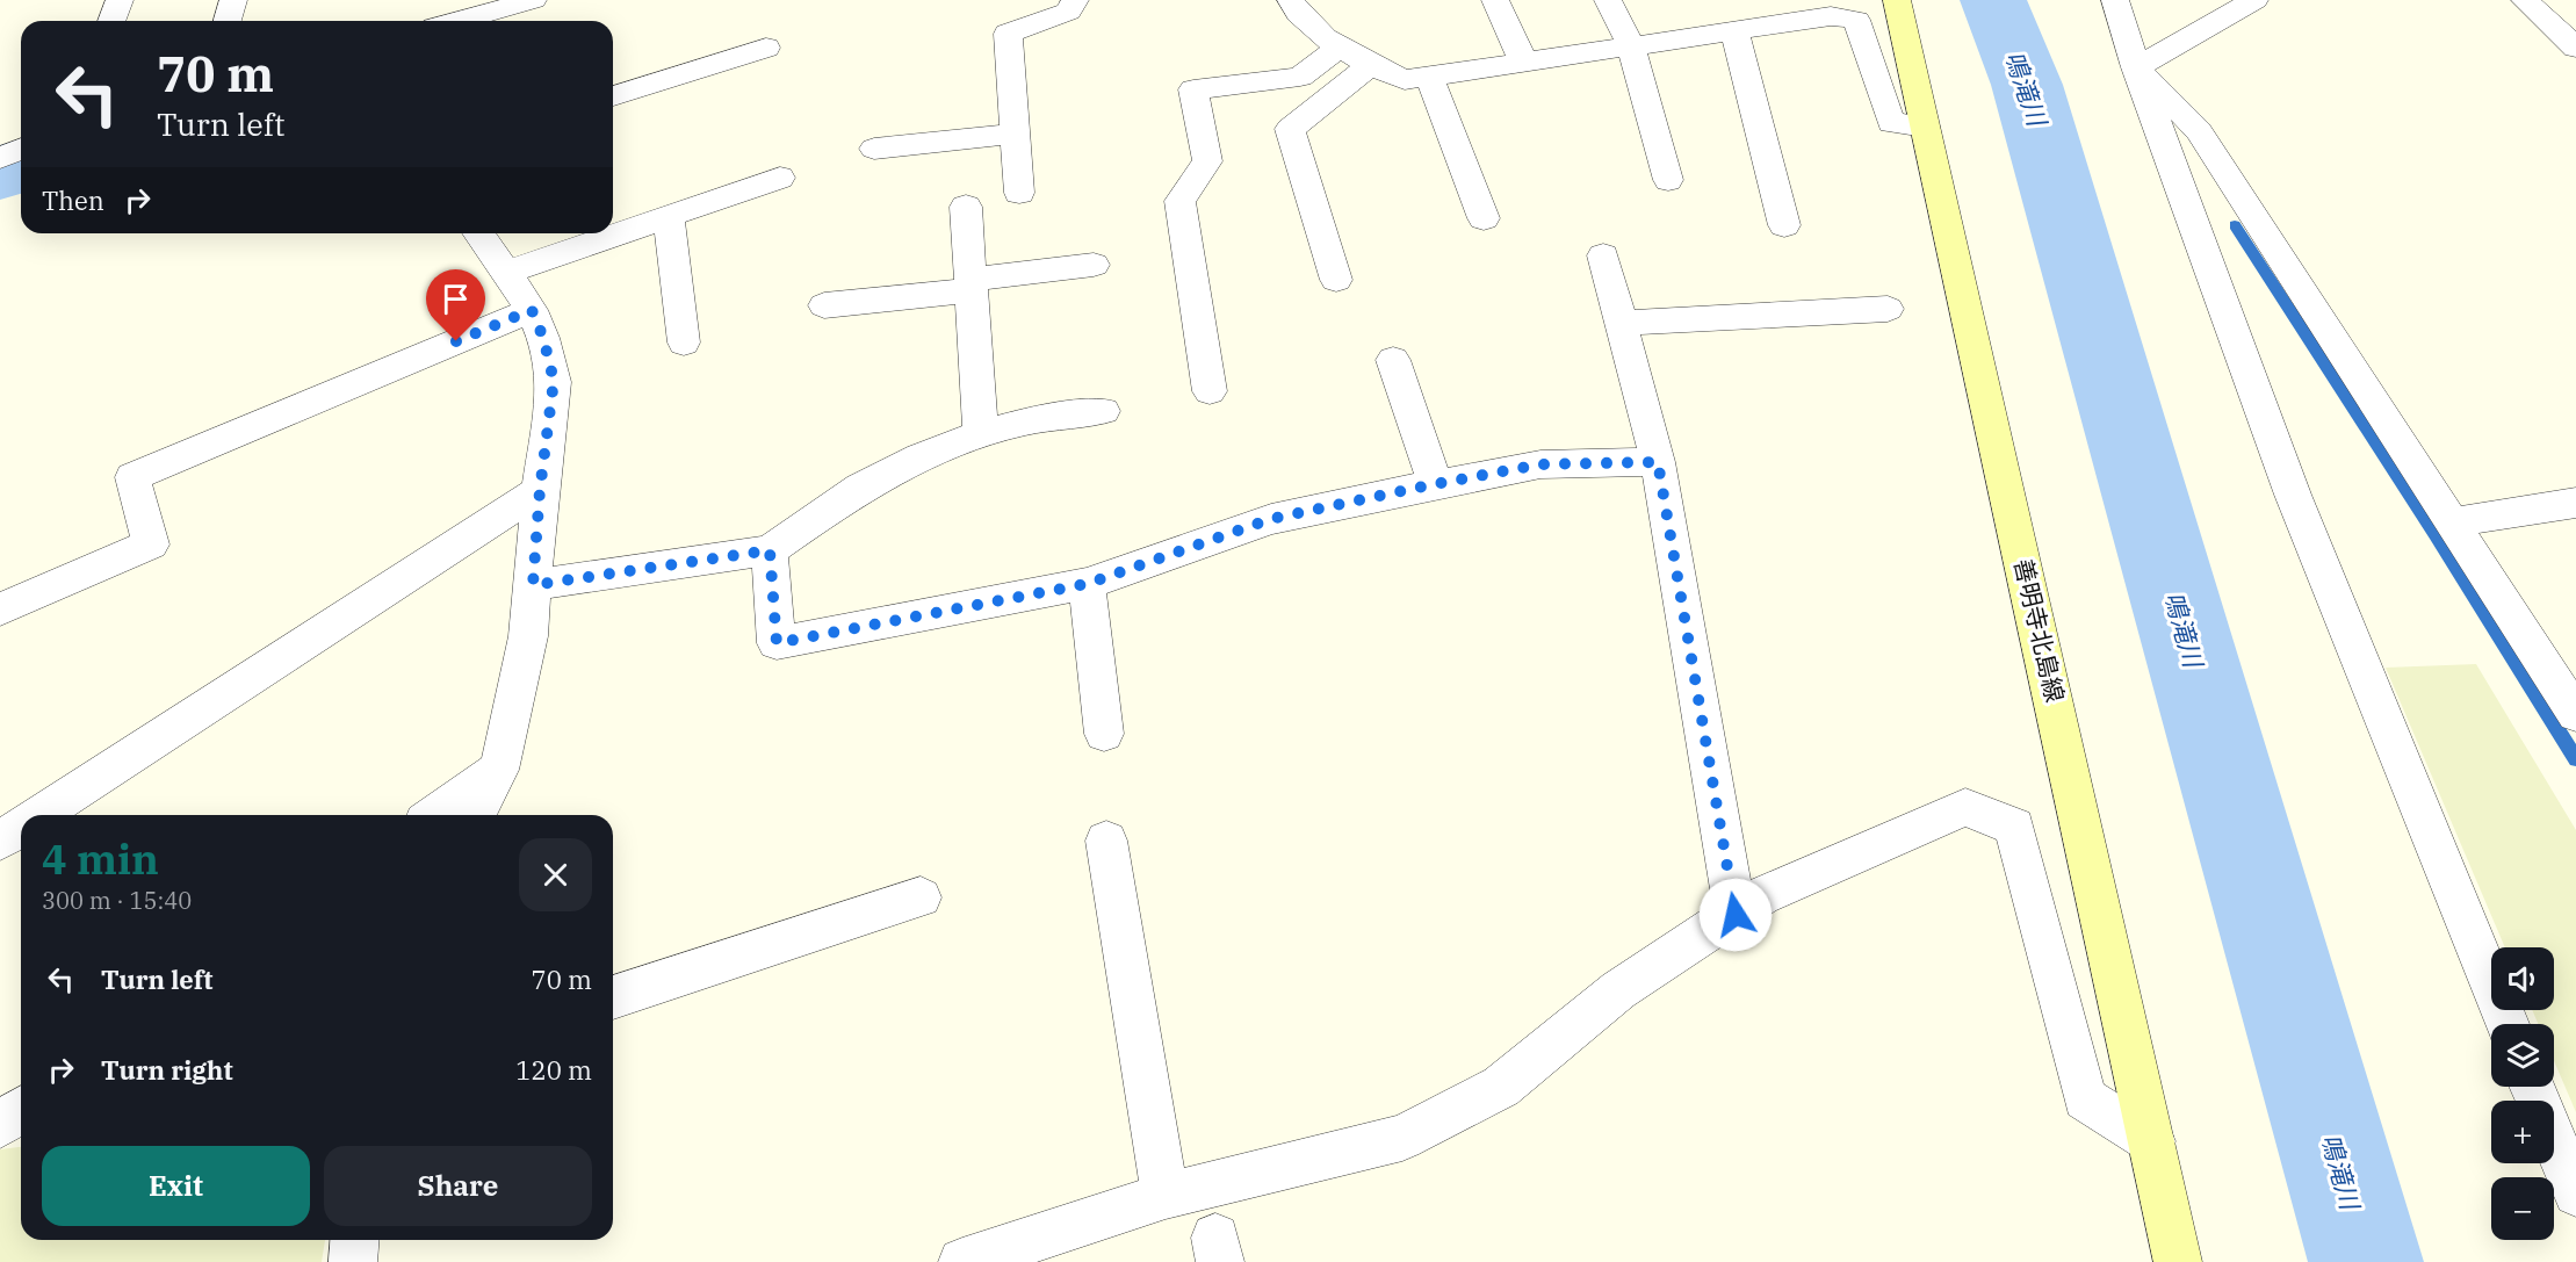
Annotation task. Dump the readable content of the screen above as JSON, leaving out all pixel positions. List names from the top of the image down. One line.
{"streets":{"main road":["善明寺北島線"]},"water":["鳴滝川"],"page":{"turn":["70 m","Turn left"],"then":"Then","heading":["4 min","300 m · 15:40"],"list":[{"name":"Turn left","value":"70 m"},{"name":"Turn right","value":"120 m"}],"map_buttons":["+","−"],"buttons":["Exit","Share"]}}
